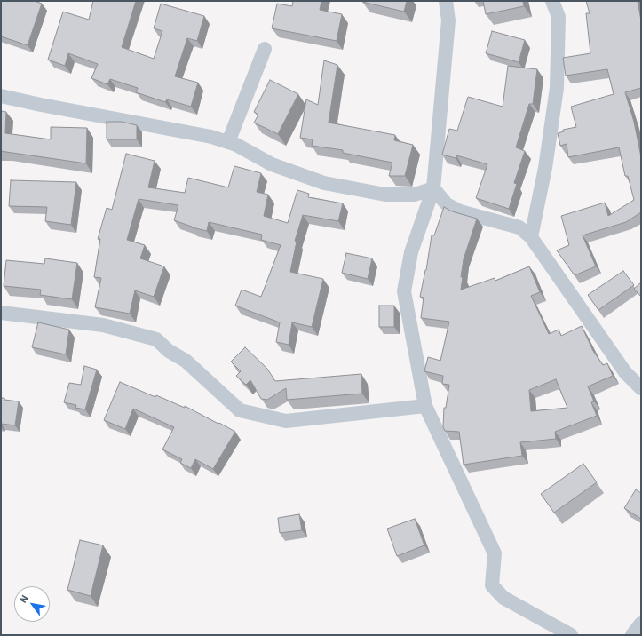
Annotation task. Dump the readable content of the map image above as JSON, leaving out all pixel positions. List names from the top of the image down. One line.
{"north":"top left"}
